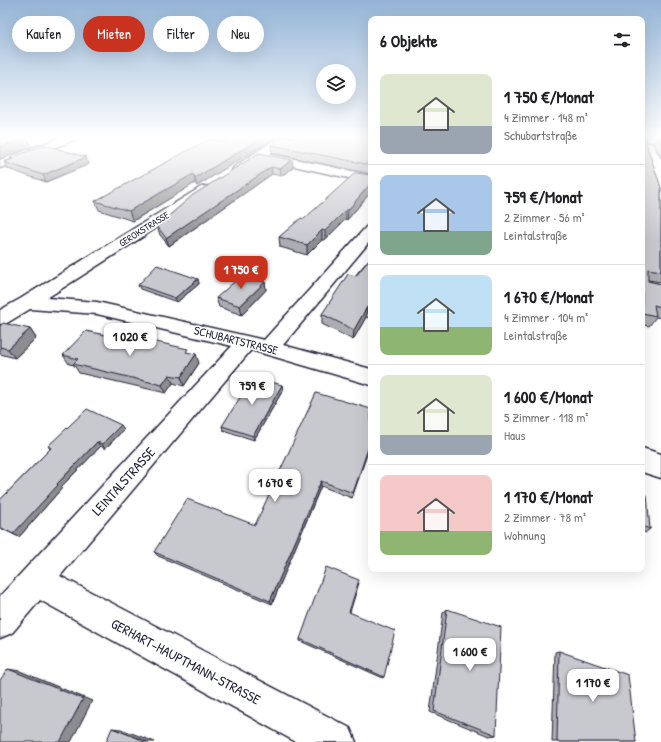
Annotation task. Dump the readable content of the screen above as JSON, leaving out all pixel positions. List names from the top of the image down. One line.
{"streets":{"street":["GEROKSTRASSE","SCHUBARTSTRASSE","LEINTALSTRASSE","GERHART-HAUPTMANN-STRASSE"]},"crossings":[["GEROKSTRASSE","SCHUBARTSTRASSE"],["SCHUBARTSTRASSE","LEINTALSTRASSE"],["LEINTALSTRASSE","GERHART-HAUPTMANN-STRASSE"]],"page":{"chip":["Kaufen","Mieten","Filter","Neu"],"heading":"6 Objekte","list":[{"name":"1 750 €/Monat","note":"4 Zimmer · 148 m² · Schubartstraße"},{"name":"759 €/Monat","note":"2 Zimmer · 56 m² · Leintalstraße"},{"name":"1 670 €/Monat","note":"4 Zimmer · 104 m² · Leintalstraße"},{"name":"1 600 €/Monat","note":"5 Zimmer · 118 m² · Haus"},{"name":"1 170 €/Monat","note":"2 Zimmer · 78 m² · Wohnung"}],"price":["1 750 €","1 020 €","759 €","1 670 €","1 600 €","1 170 €"]}}
